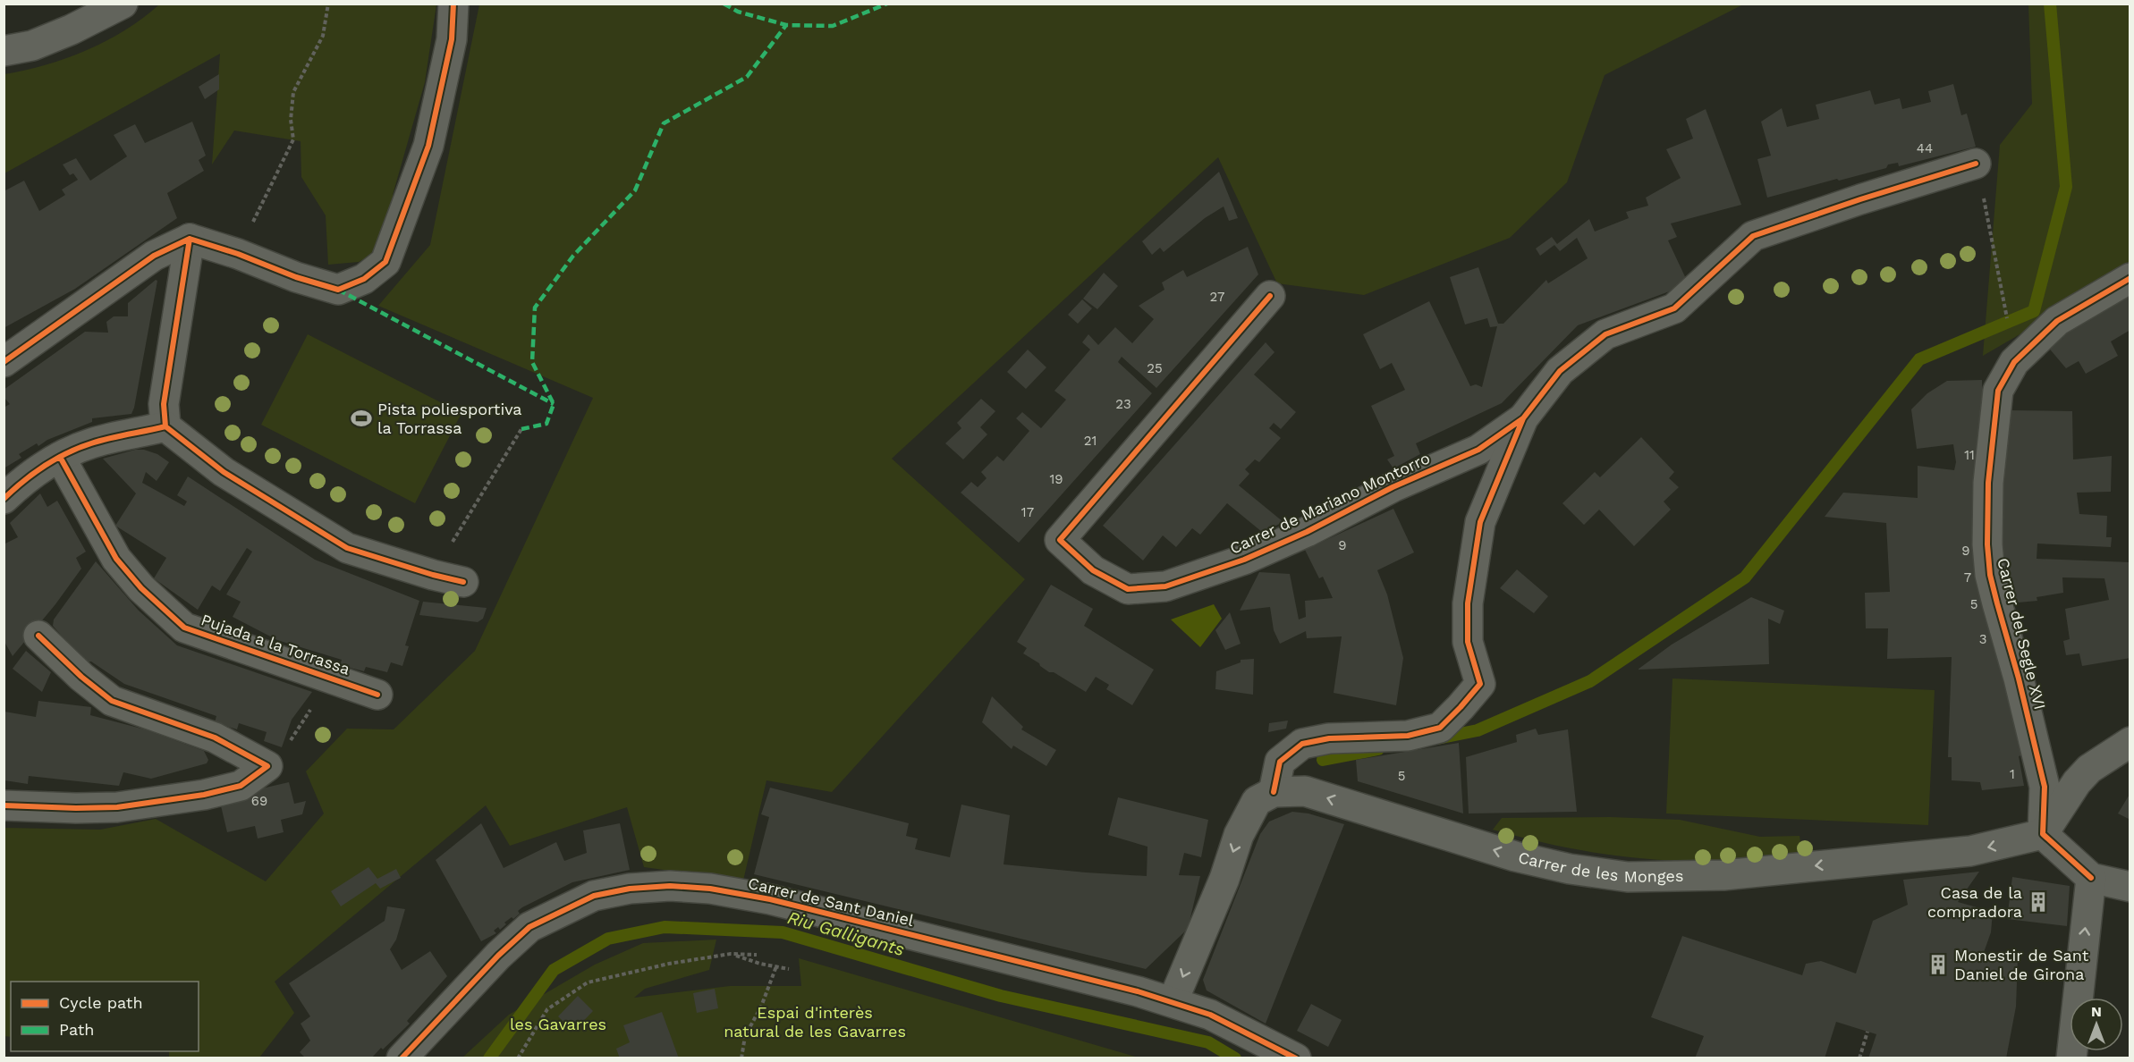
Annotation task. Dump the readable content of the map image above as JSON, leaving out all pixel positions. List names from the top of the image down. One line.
{"streets":{"street":["Carrer de Mariano Montorro","Carrer del Segle XVI","Pujada a la Torrassa","Carrer de les Monges","Carrer de Sant Daniel"]},"crossings":[["Carrer de Mariano Montorro","Carrer de les Monges"],["Carrer del Segle XVI","Carrer de les Monges"]],"one_way":["Carrer de les Monges"],"water":["Riu Galligants"],"parks":["Espai d'interès natural de les Gavarres","les Gavarres"],"places":{"sports":["Pista poliesportiva la Torrassa"],"building":["Casa de la compradora","Monestir de Sant Daniel de Girona"]},"house_numbers":["44","27","25","23","21","11","19","17","9","9","7","5","3","1","5","69"],"legend":["Cycle path","Path"],"north":"top"}
